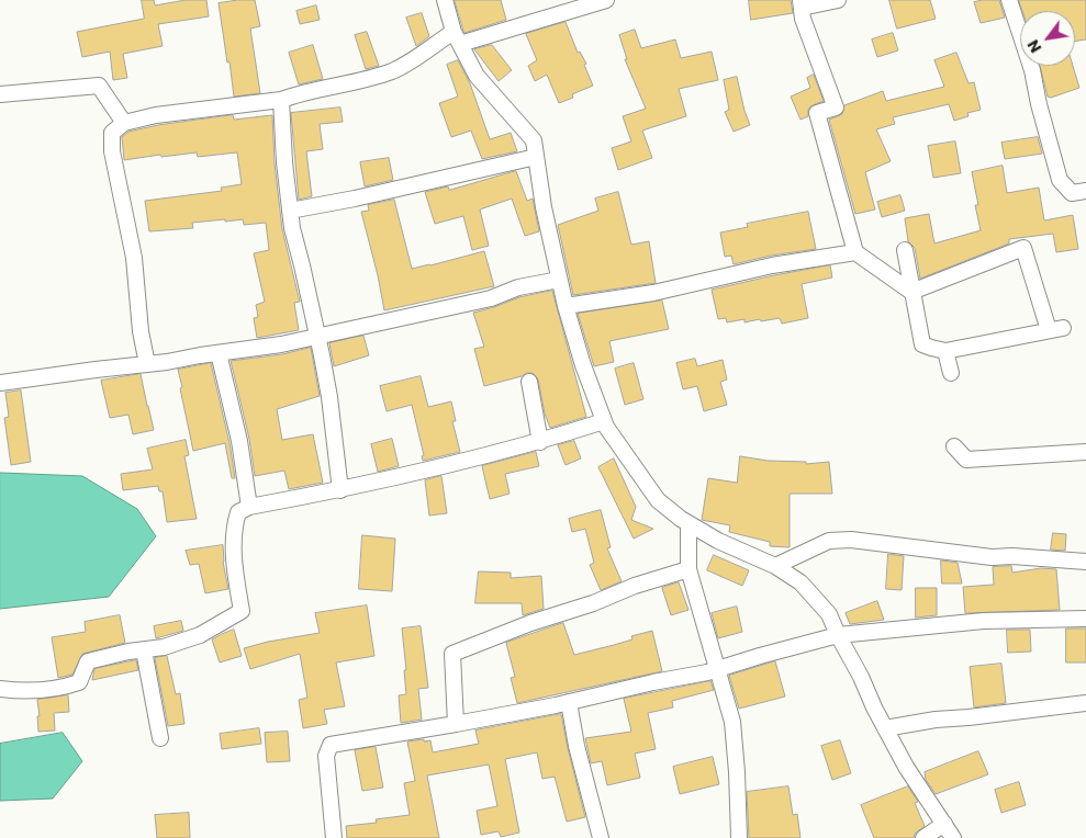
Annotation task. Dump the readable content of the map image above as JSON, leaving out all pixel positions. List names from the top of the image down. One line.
{"north":"bottom left"}
